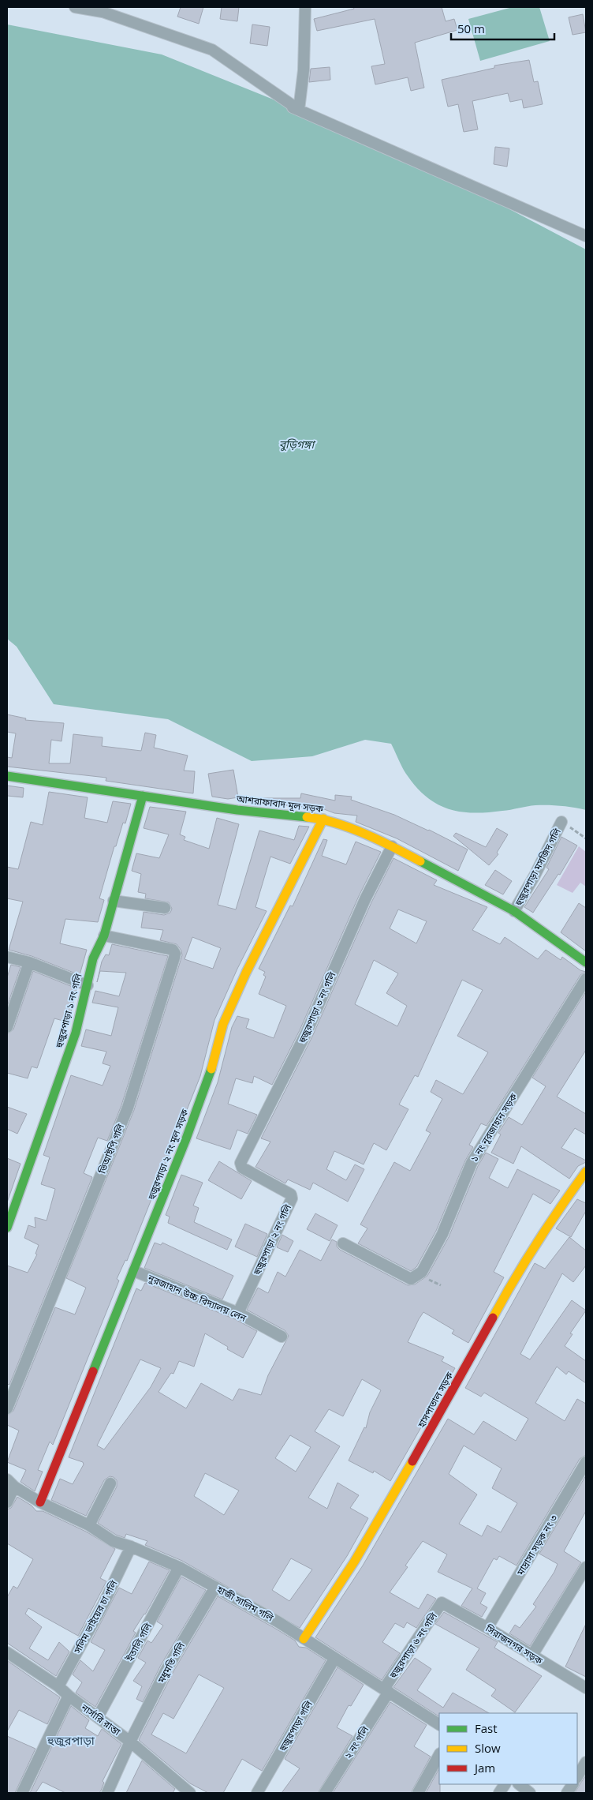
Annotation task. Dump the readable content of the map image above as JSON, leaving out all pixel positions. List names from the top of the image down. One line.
{"streets":{"street":["আশরাফাবাদ মূল সড়ক","হুজুরপাড়া মসজিদ গলি","হুজুরপাড়া ৩ নং গলি","হুজুরপাড়া ১ নং গলি","১ নং নূরজাহান সড়ক","ভিআইপি গলি","হুজুরপাড়া ২ নং মূল সড়ক","হুজুরপাড়া ২ নং গলি","নুরজাহান উচ্চ বিদ্যালয় লেন","হাসপাতাল সড়ক","মাদ্রাসা সড়ক নং ৩","হাজী সালিম গলি","সলিম ভাইয়ের চা গলি","ইতালি গলি","সিরাজনগর সড়ক","হুজুরপাড়া ৬ নং গলি","মধুমতি গলি","নার্সারি রাস্তা","হুজুরপাড়া গলি","২ নং গলি"]},"crossings":[["আশরাফাবাদ মূল সড়ক","হুজুরপাড়া মসজিদ গলি"],["আশরাফাবাদ মূল সড়ক","হুজুরপাড়া ৩ নং গলি"],["আশরাফাবাদ মূল সড়ক","হুজুরপাড়া ১ নং গলি"],["আশরাফাবাদ মূল সড়ক","হুজুরপাড়া ২ নং মূল সড়ক"],["হুজুরপাড়া ৩ নং গলি","হুজুরপাড়া ২ নং গলি"],["হুজুরপাড়া ১ নং গলি","ভিআইপি গলি"],["হুজুরপাড়া ২ নং মূল সড়ক","নুরজাহান উচ্চ বিদ্যালয় লেন"],["হুজুরপাড়া ২ নং মূল সড়ক","হাজী সালিম গলি"],["হুজুরপাড়া ২ নং গলি","নুরজাহান উচ্চ বিদ্যালয় লেন"],["হাসপাতাল সড়ক","হাজী সালিম গলি"],["মাদ্রাসা সড়ক নং ৩","সিরাজনগর সড়ক"],["হাজী সালিম গলি","সলিম ভাইয়ের চা গলি"],["হাজী সালিম গলি","ইতালি গলি"],["হাজী সালিম গলি","হুজুরপাড়া ৬ নং গলি"],["হাজী সালিম গলি","মধুমতি গলি"],["হাজী সালিম গলি","হুজুরপাড়া গলি"],["হাজী সালিম গলি","২ নং গলি"],["সলিম ভাইয়ের চা গলি","নার্সারি রাস্তা"],["ইতালি গলি","নার্সারি রাস্তা"],["সিরাজনগর সড়ক","হুজুরপাড়া ৬ নং গলি"],["হুজুরপাড়া ৬ নং গলি","২ নং গলি"],["মধুমতি গলি","নার্সারি রাস্তা"]],"districts":["হুজুরপাড়া"],"water":["বুড়িগঙ্গা"],"legend":["Fast","Slow","Jam"],"scale_bar":"50 m"}
